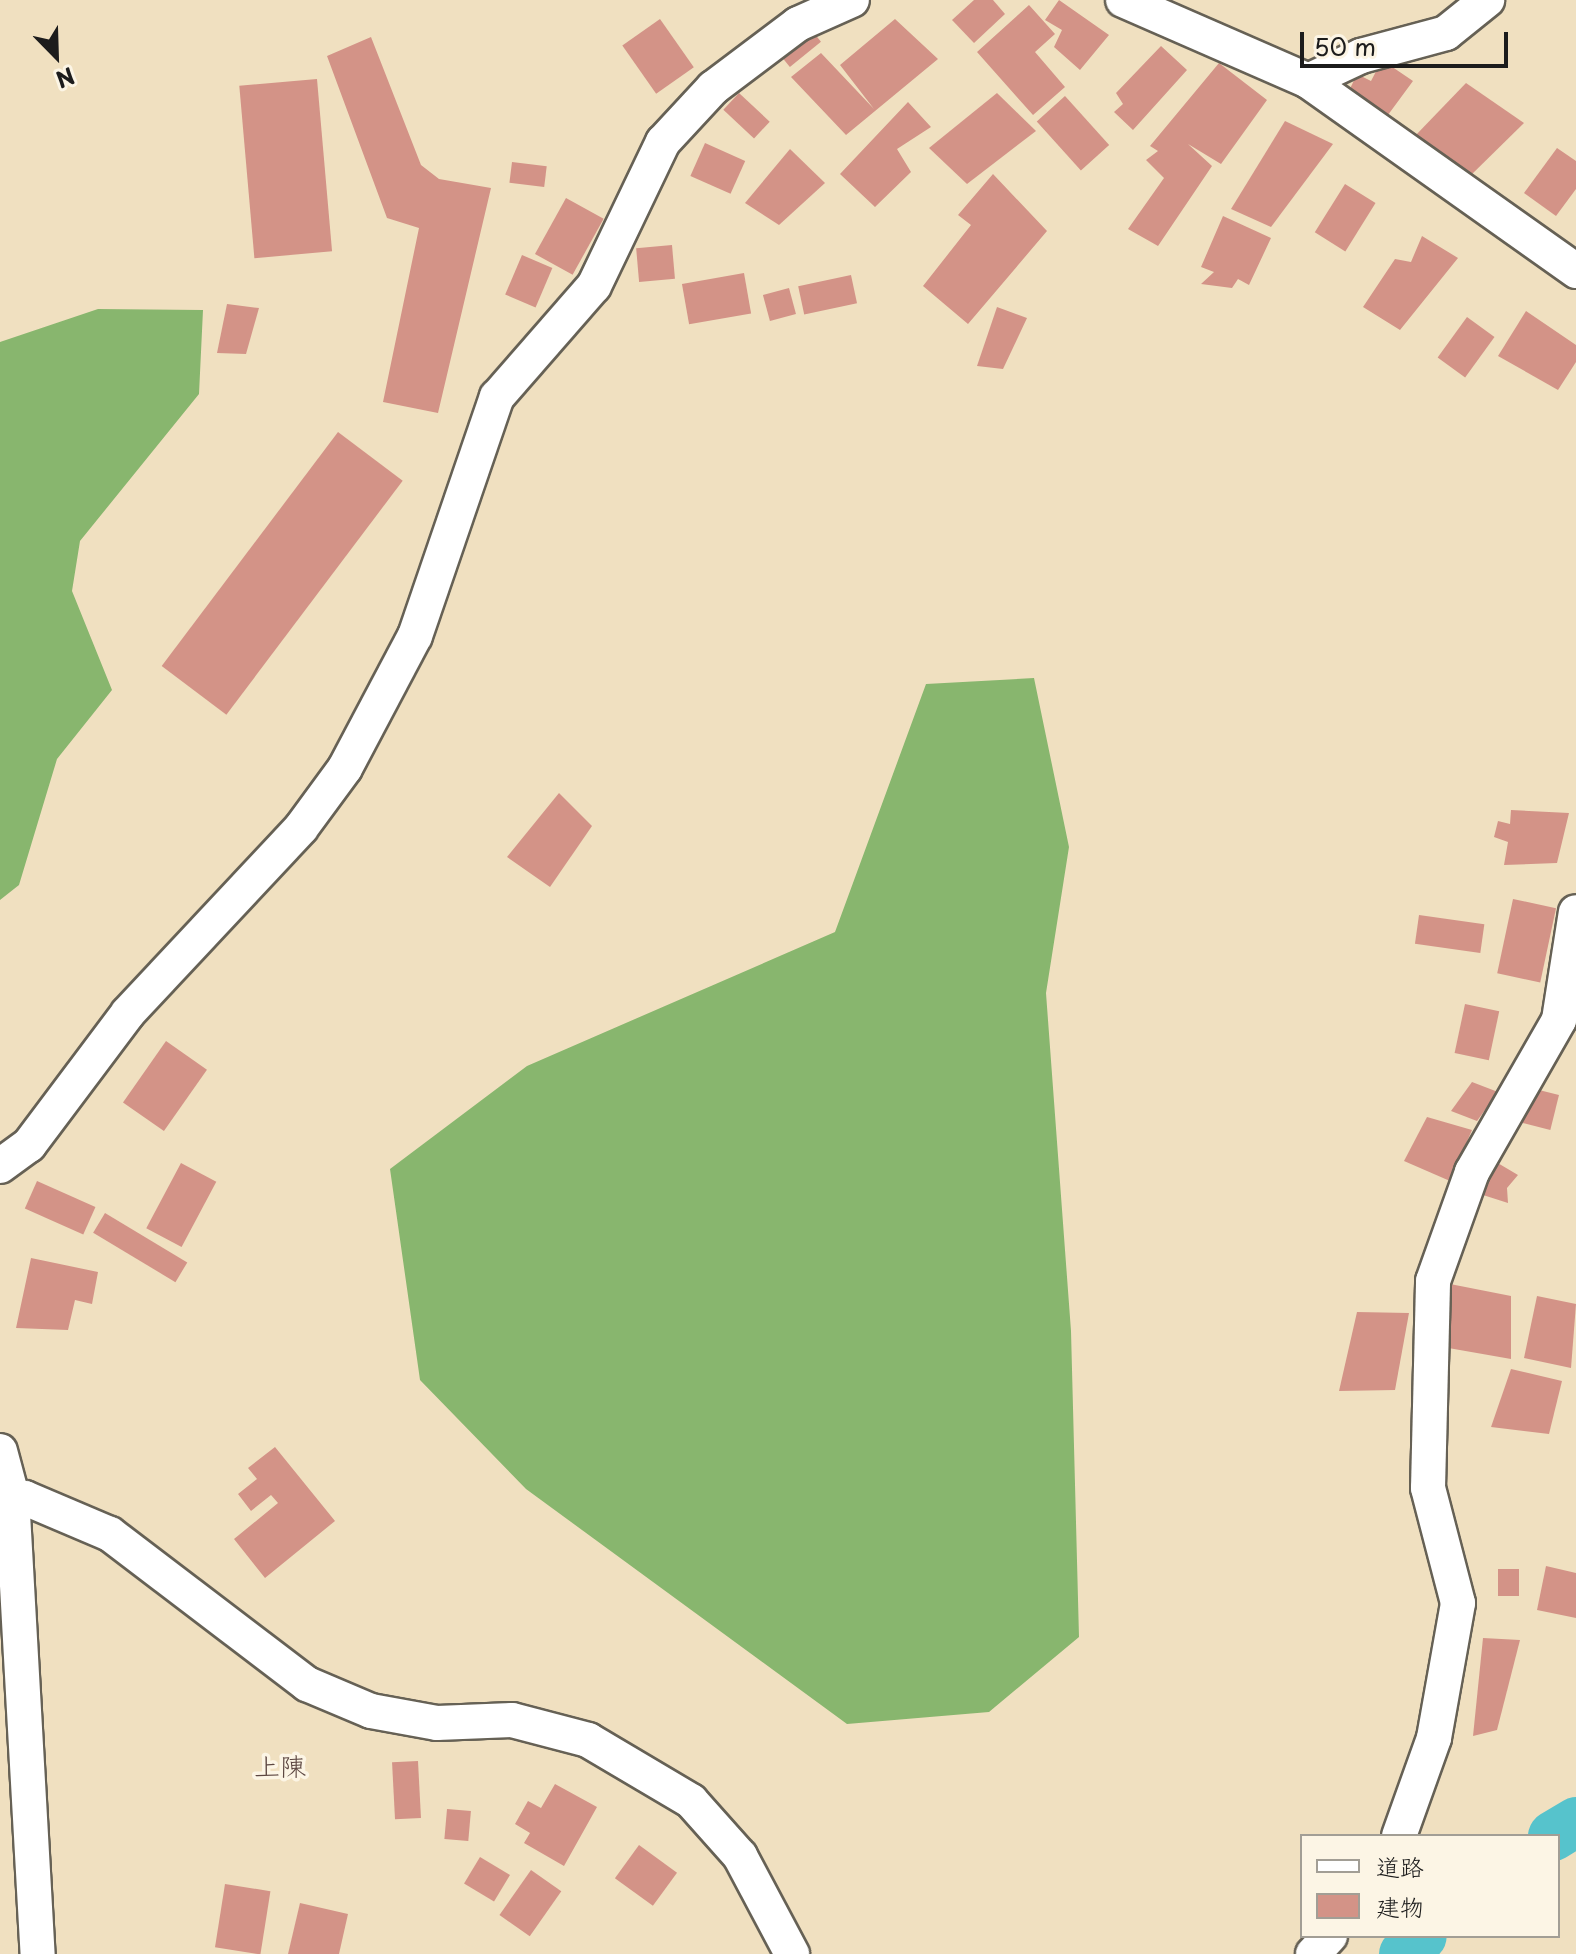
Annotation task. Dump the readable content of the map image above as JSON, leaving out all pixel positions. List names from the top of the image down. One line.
{"districts":["上陳"],"legend":["道路","建物"],"scale_bar":"50 m","north":"bottom right"}
